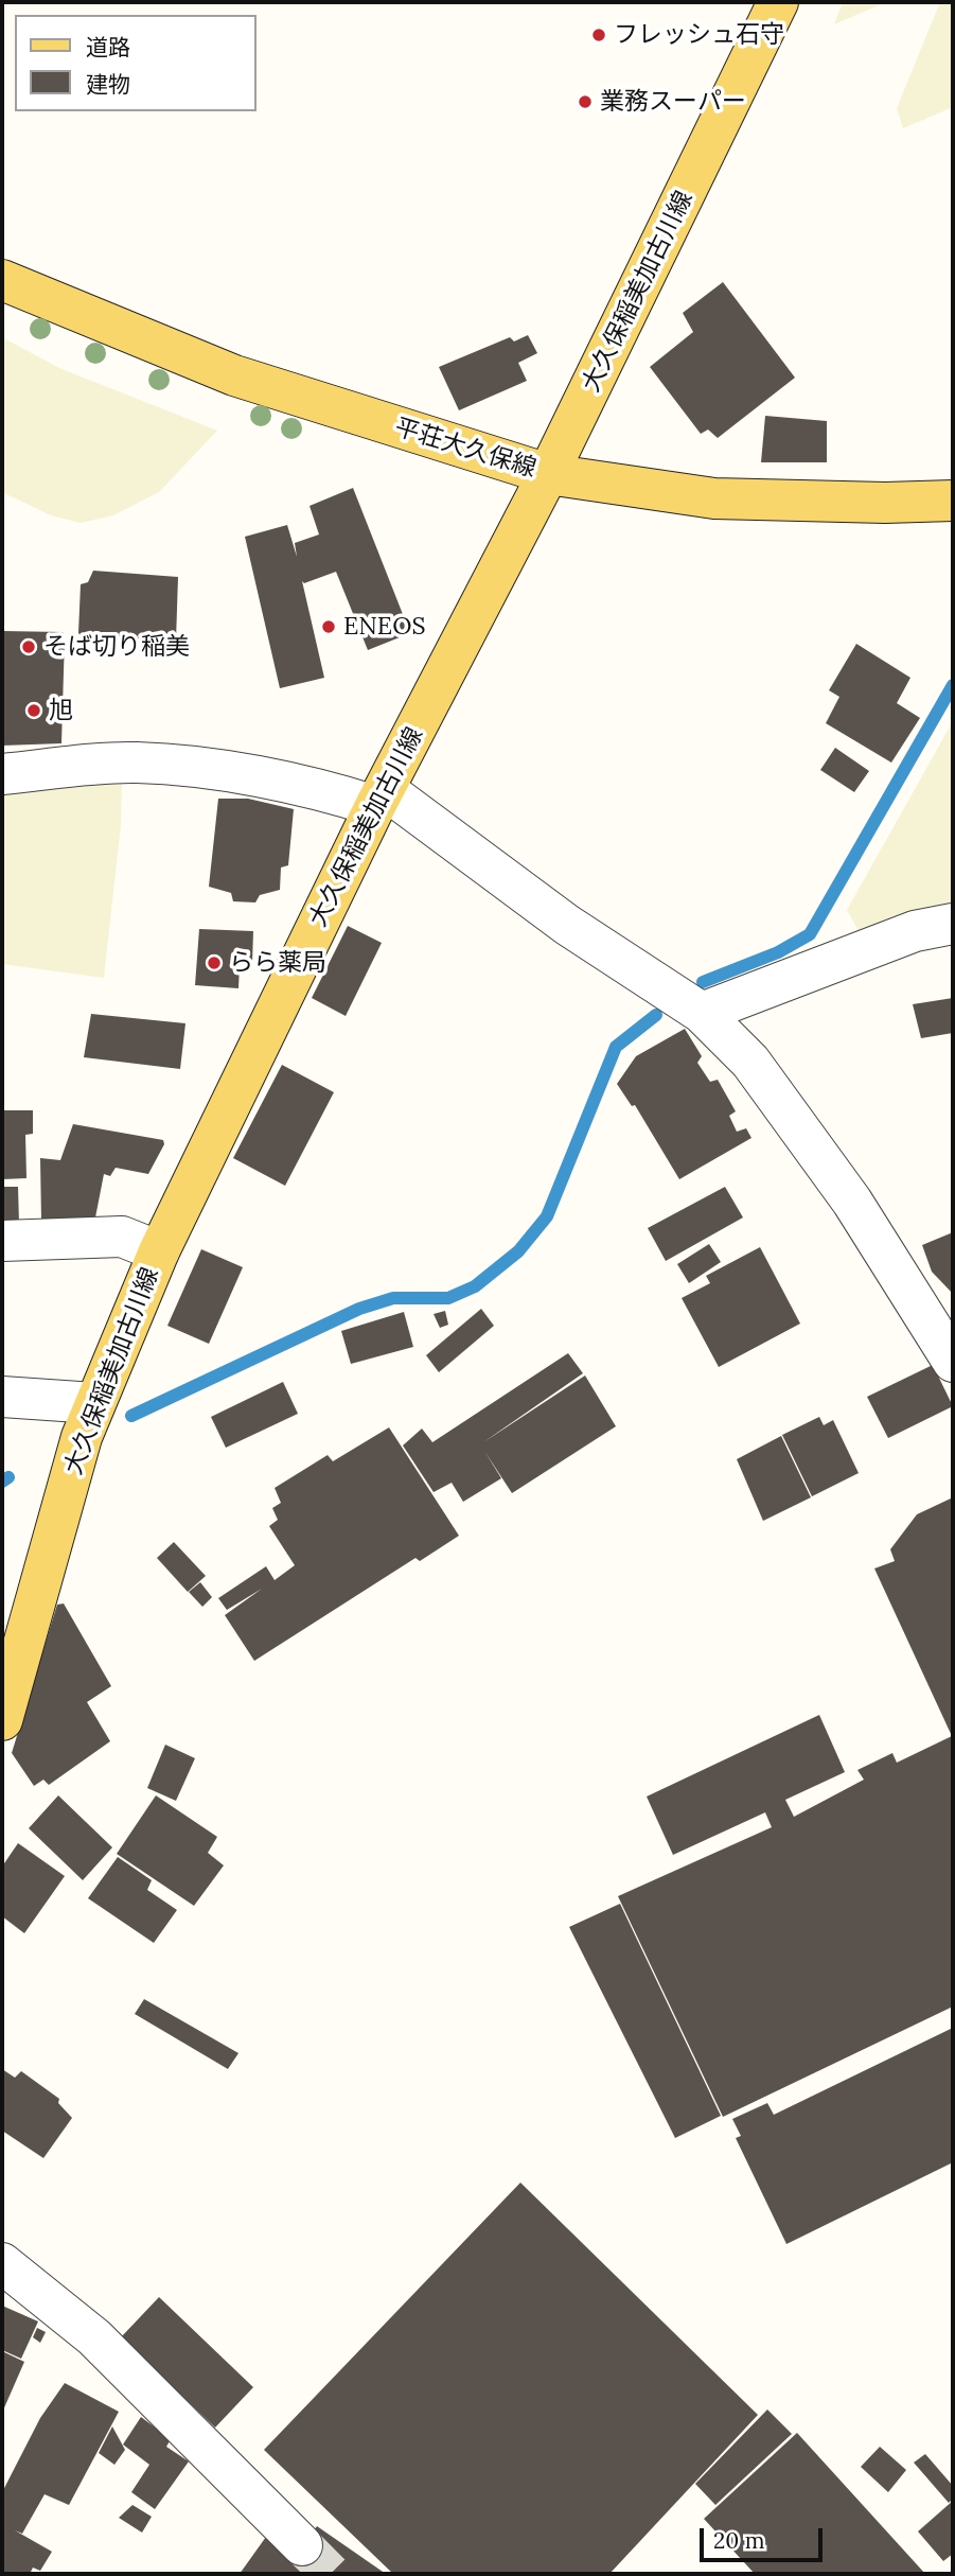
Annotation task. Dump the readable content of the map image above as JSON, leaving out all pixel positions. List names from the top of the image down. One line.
{"streets":{"main road":["大久保稲美加古川線","平荘大久保線"]},"crossings":[["大久保稲美加古川線","平荘大久保線"]],"places":["フレッシュ石守","業務スーパー","ENEOS","そば切り稲美","旭","らら薬局"],"legend":["道路","建物"],"scale_bar":"20 m"}
